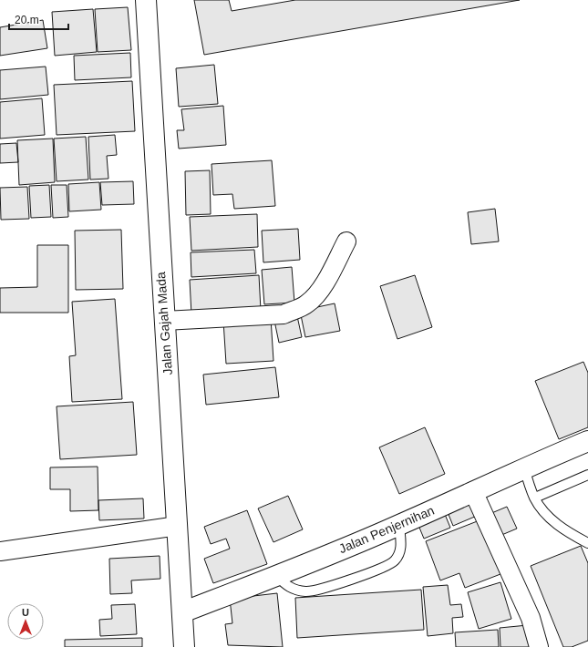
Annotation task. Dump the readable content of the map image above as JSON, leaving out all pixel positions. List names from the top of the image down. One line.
{"streets":{"main road":["Jalan Gajah Mada","Jalan Penjernihan"]},"crossings":[["Jalan Gajah Mada","Jalan Penjernihan"]],"scale_bar":"20 m","north":"top"}
